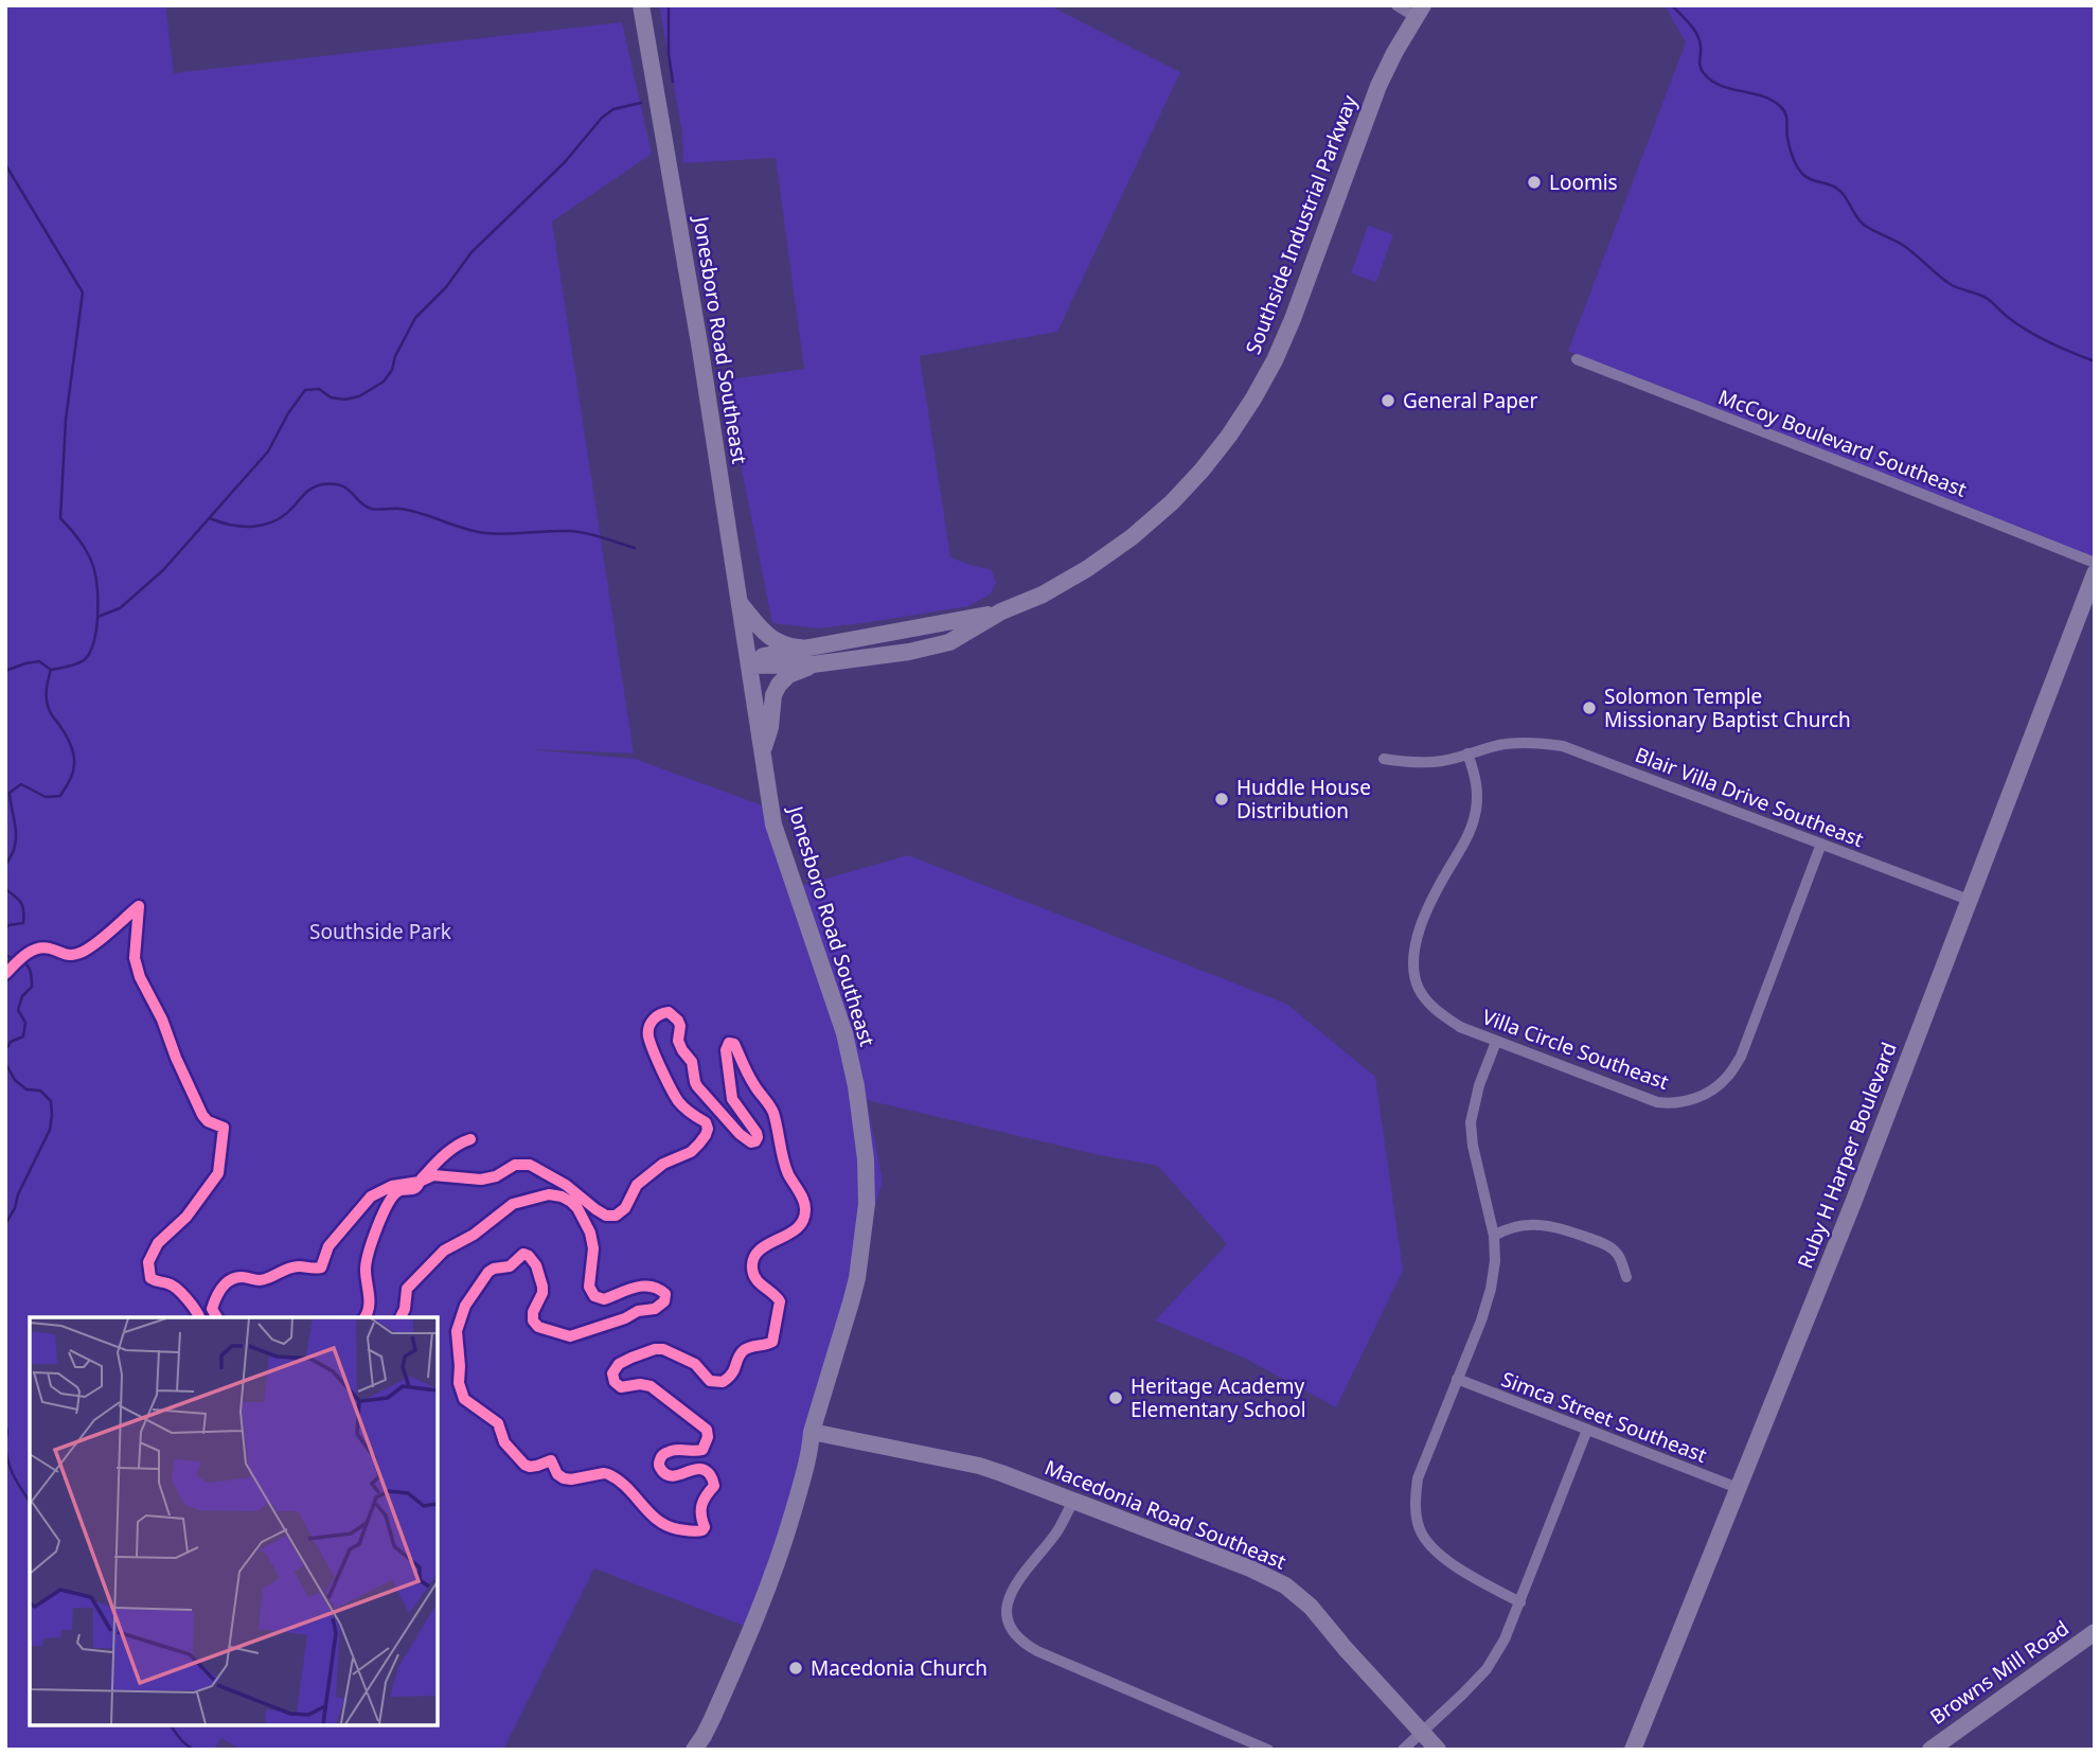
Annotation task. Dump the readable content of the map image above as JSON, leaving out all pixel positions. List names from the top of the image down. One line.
{"streets":{"street":["Southside Industrial Parkway","Jonesboro Road Southeast","McCoy Boulevard Southeast","Blair Villa Drive Southeast","Villa Circle Southeast","Ruby H Harper Boulevard","Simca Street Southeast","Macedonia Road Southeast","Browns Mill Road"]},"crossings":[["Southside Industrial Parkway","Jonesboro Road Southeast"],["Jonesboro Road Southeast","Macedonia Road Southeast"],["Blair Villa Drive Southeast","Villa Circle Southeast"],["Blair Villa Drive Southeast","Ruby H Harper Boulevard"],["Ruby H Harper Boulevard","Simca Street Southeast"]],"parks":["Southside Park"],"places":["Loomis","General Paper","Solomon Temple Missionary Baptist Church","Huddle House Distribution","Heritage Academy Elementary School","Macedonia Church"]}
